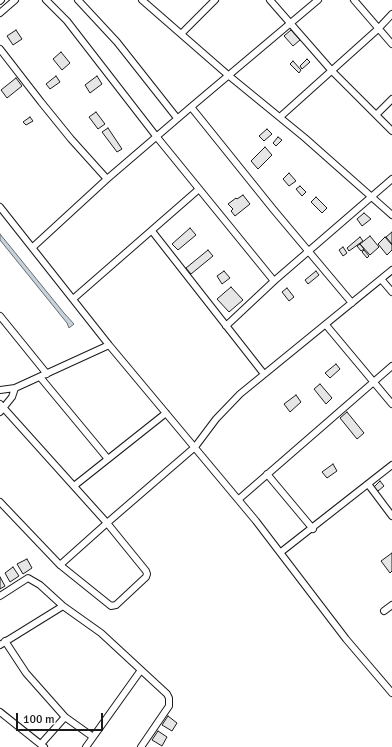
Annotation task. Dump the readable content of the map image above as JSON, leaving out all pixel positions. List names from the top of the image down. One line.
{"scale_bar":"100 m"}
